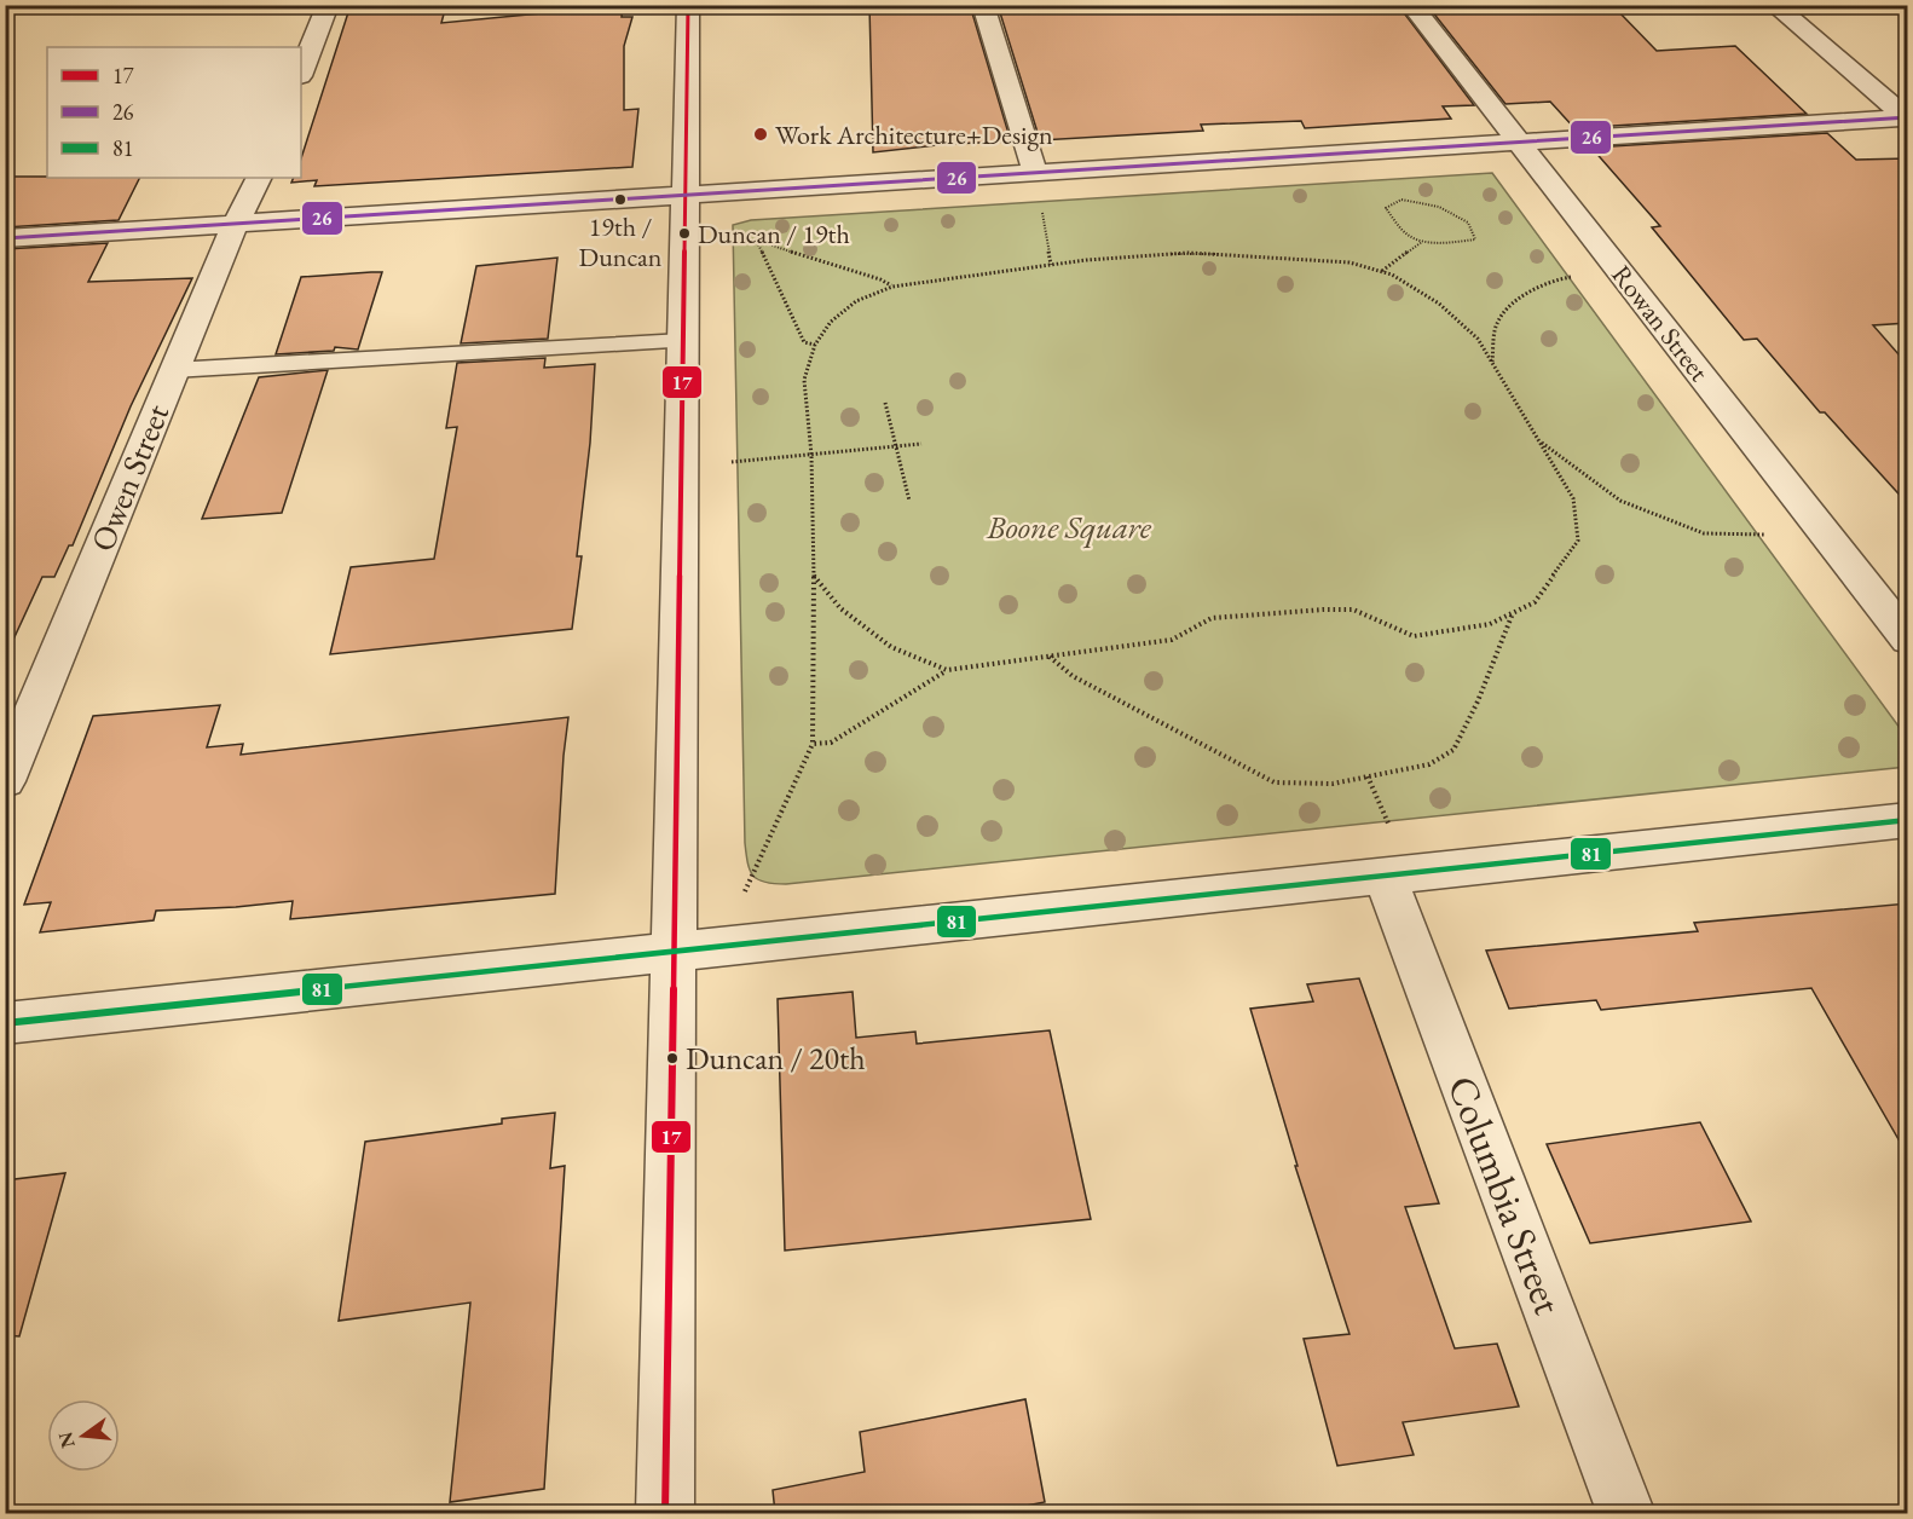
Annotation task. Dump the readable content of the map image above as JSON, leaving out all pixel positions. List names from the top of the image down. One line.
{"streets":{"street":["Rowan Street","Owen Street","Columbia Street"]},"parks":["Boone Square"],"places":["Work Architecture+Design","19th / Duncan","Duncan / 19th","Duncan / 20th"],"lines":["transit line 17","transit line 26","transit line 81"],"legend":["17","26","81"],"north":"left"}
